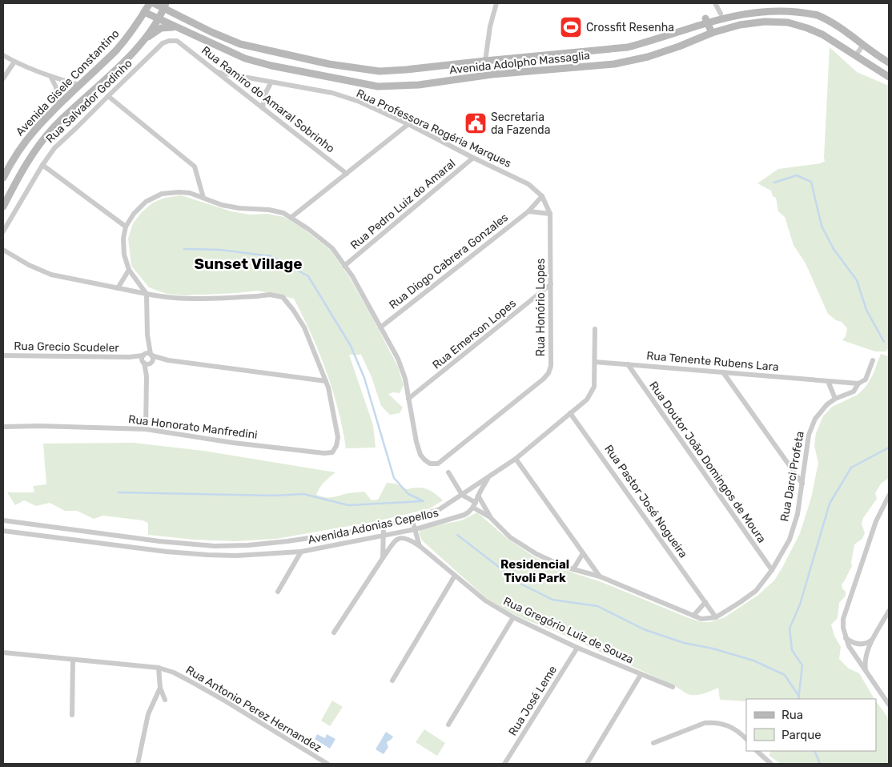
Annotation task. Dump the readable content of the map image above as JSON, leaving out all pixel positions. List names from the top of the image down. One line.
{"streets":{"main road":["Avenida Adolpho Massaglia","Avenida Gisele Constantino"],"street":["Rua Ramiro do Amaral Sobrinho","Rua Salvador Godinho","Rua Professora Rogéria Marques","Rua Pedro Luiz do Amaral","Rua Diogo Cabrera Gonzales","Rua Honório Lopes","Rua Emerson Lopes","Rua Grecio Scudeler","Rua Tenente Rubens Lara","Rua Honorato Manfredini","Rua Doutor João Domingos de Moura","Rua Darci Profeta","Rua Pastor José Nogueira","Avenida Adonias Cepellos","Rua Gregório Luiz de Souza","Rua José Leme","Rua Antonio Perez Hernandez"]},"crossings":[["Avenida Adolpho Massaglia","Avenida Gisele Constantino"],["Rua Ramiro do Amaral Sobrinho","Rua Salvador Godinho"],["Rua Ramiro do Amaral Sobrinho","Rua Professora Rogéria Marques"],["Rua Professora Rogéria Marques","Rua Pedro Luiz do Amaral"],["Rua Professora Rogéria Marques","Rua Diogo Cabrera Gonzales"],["Rua Professora Rogéria Marques","Rua Honório Lopes"],["Rua Diogo Cabrera Gonzales","Rua Honório Lopes"],["Rua Honório Lopes","Rua Emerson Lopes"],["Rua Tenente Rubens Lara","Rua Doutor João Domingos de Moura"],["Rua Tenente Rubens Lara","Rua Darci Profeta"],["Rua Tenente Rubens Lara","Avenida Adonias Cepellos"],["Rua Doutor João Domingos de Moura","Rua Darci Profeta"],["Rua Darci Profeta","Rua Pastor José Nogueira"],["Rua Pastor José Nogueira","Avenida Adonias Cepellos"],["Rua Gregório Luiz de Souza","Rua José Leme"]],"districts":["Sunset Village","Residencial Tivoli Park"],"places":{"sports":["Crossfit Resenha"],"public building":["Secretaria da Fazenda"]},"legend":["Rua","Parque"]}
